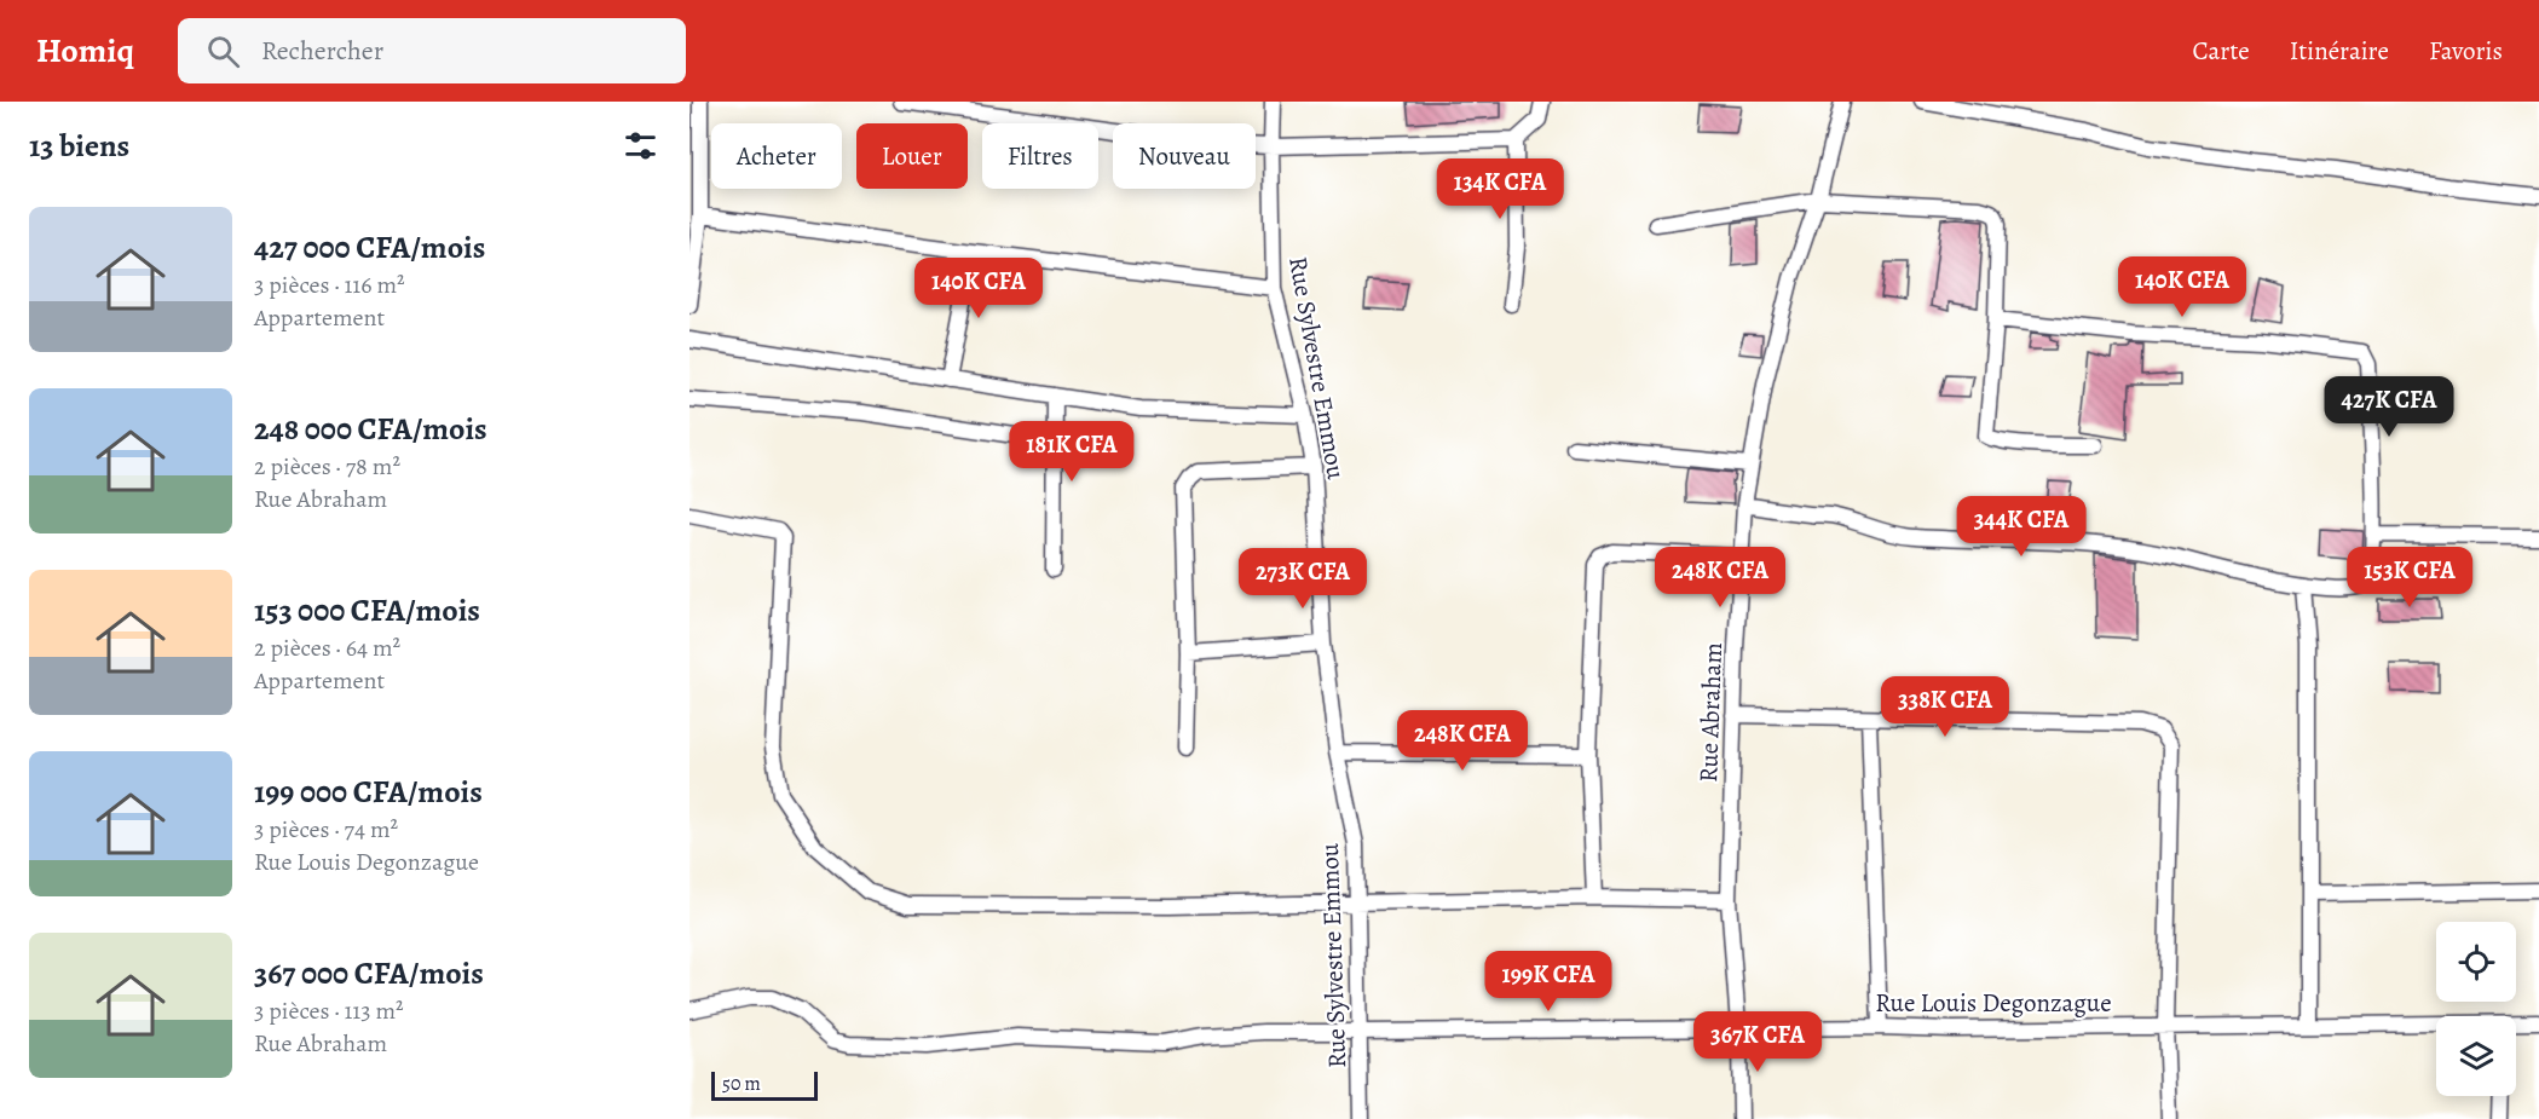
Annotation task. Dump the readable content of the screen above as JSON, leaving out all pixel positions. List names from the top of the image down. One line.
{"streets":{"street":["Rue Sylvestre Emmou","Rue Abraham","Rue Louis Degonzague"]},"crossings":[["Rue Sylvestre Emmou","Rue Louis Degonzague"],["Rue Abraham","Rue Louis Degonzague"]],"scale_bar":"50 m","page":{"header":"Homiq","search":"Rechercher","nav":["Carte","Itinéraire","Favoris"],"heading":"13 biens","chip":["Acheter","Louer","Filtres","Nouveau"],"price":["134K CFA","140K CFA","140K CFA","427K CFA","181K CFA","344K CFA","248K CFA","153K CFA","273K CFA","338K CFA","248K CFA","199K CFA","367K CFA"],"list":[{"name":"427 000 CFA/mois","note":"3 pièces · 116 m² · Appartement"},{"name":"248 000 CFA/mois","note":"2 pièces · 78 m² · Rue Abraham"},{"name":"153 000 CFA/mois","note":"2 pièces · 64 m² · Appartement"},{"name":"199 000 CFA/mois","note":"3 pièces · 74 m² · Rue Louis Degonzague"},{"name":"367 000 CFA/mois","note":"3 pièces · 113 m² · Rue Abraham"}],"scale":"50 m"}}
